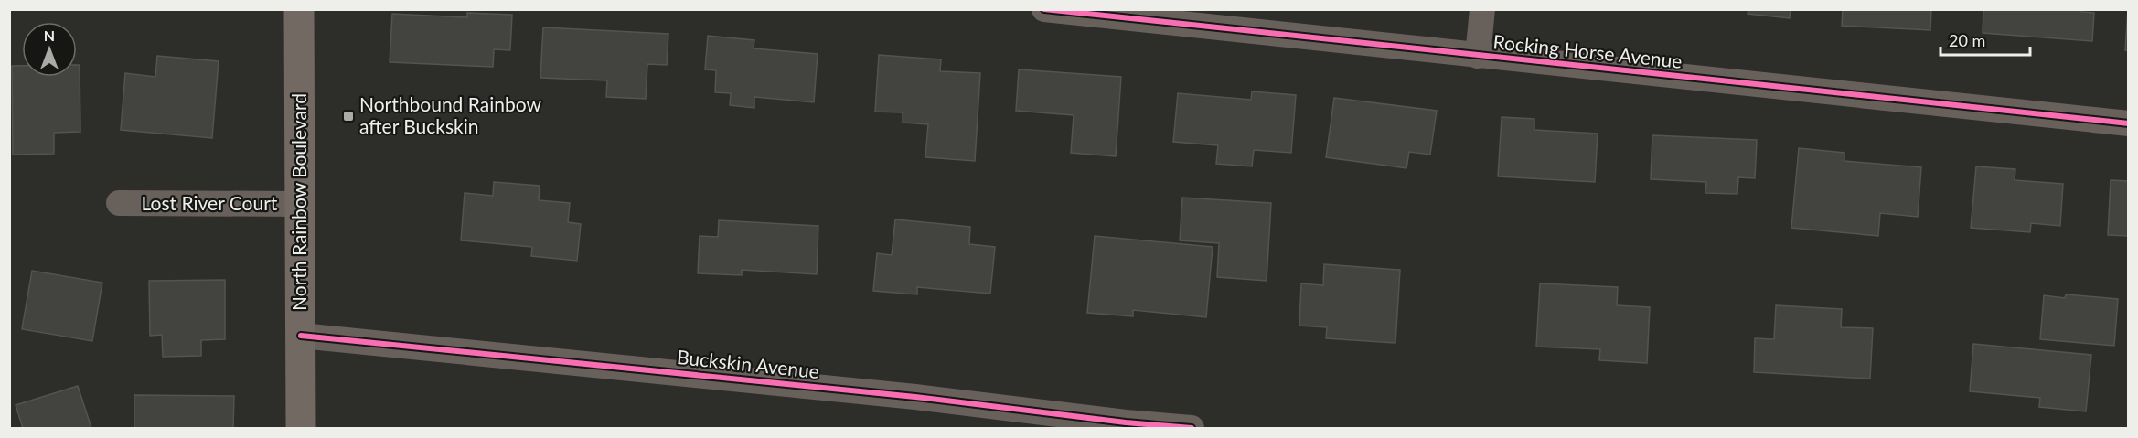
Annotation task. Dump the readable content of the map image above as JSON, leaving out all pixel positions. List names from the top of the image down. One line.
{"streets":{"main road":["North Rainbow Boulevard"],"street":["Rocking Horse Avenue","Lost River Court","Buckskin Avenue"]},"crossings":[["North Rainbow Boulevard","Lost River Court"],["North Rainbow Boulevard","Buckskin Avenue"]],"places":{"transit":["Northbound Rainbow after Buckskin"]},"scale_bar":"20 m","north":"top"}
